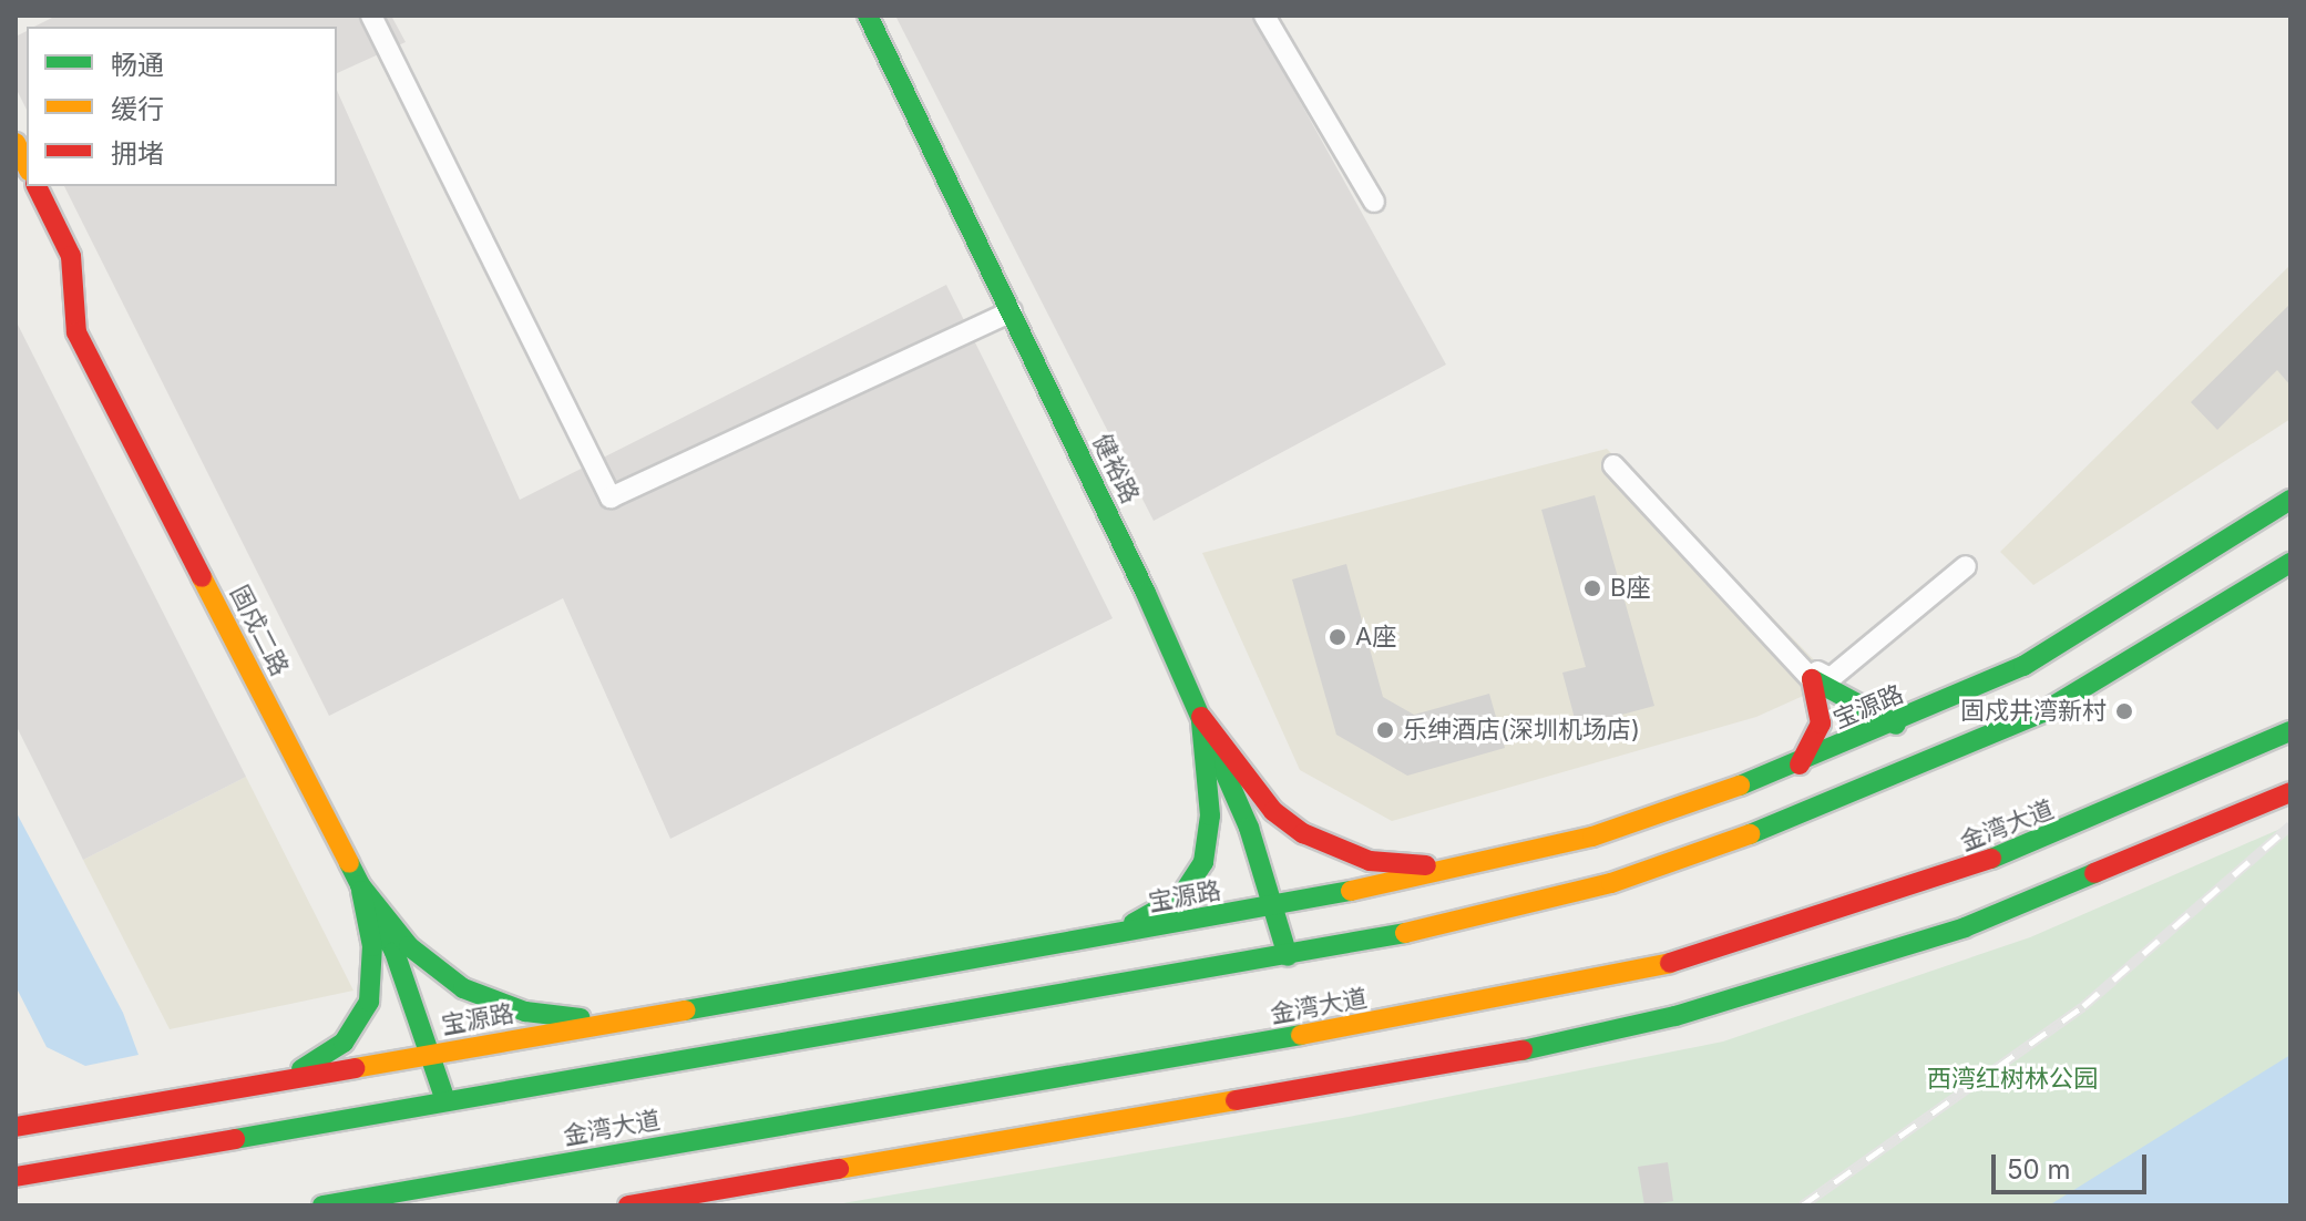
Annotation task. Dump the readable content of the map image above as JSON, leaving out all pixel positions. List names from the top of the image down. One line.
{"streets":{"main road":["健裕路","固戍二路","宝源路","金湾大道"]},"crossings":[["健裕路","宝源路"],["固戍二路","宝源路"]],"parks":["西湾红树林公园"],"places":["B座","A座","固戍井湾新村","乐绅酒店(深圳机场店)"],"legend":["畅通","缓行","拥堵"],"scale_bar":"50 m"}
